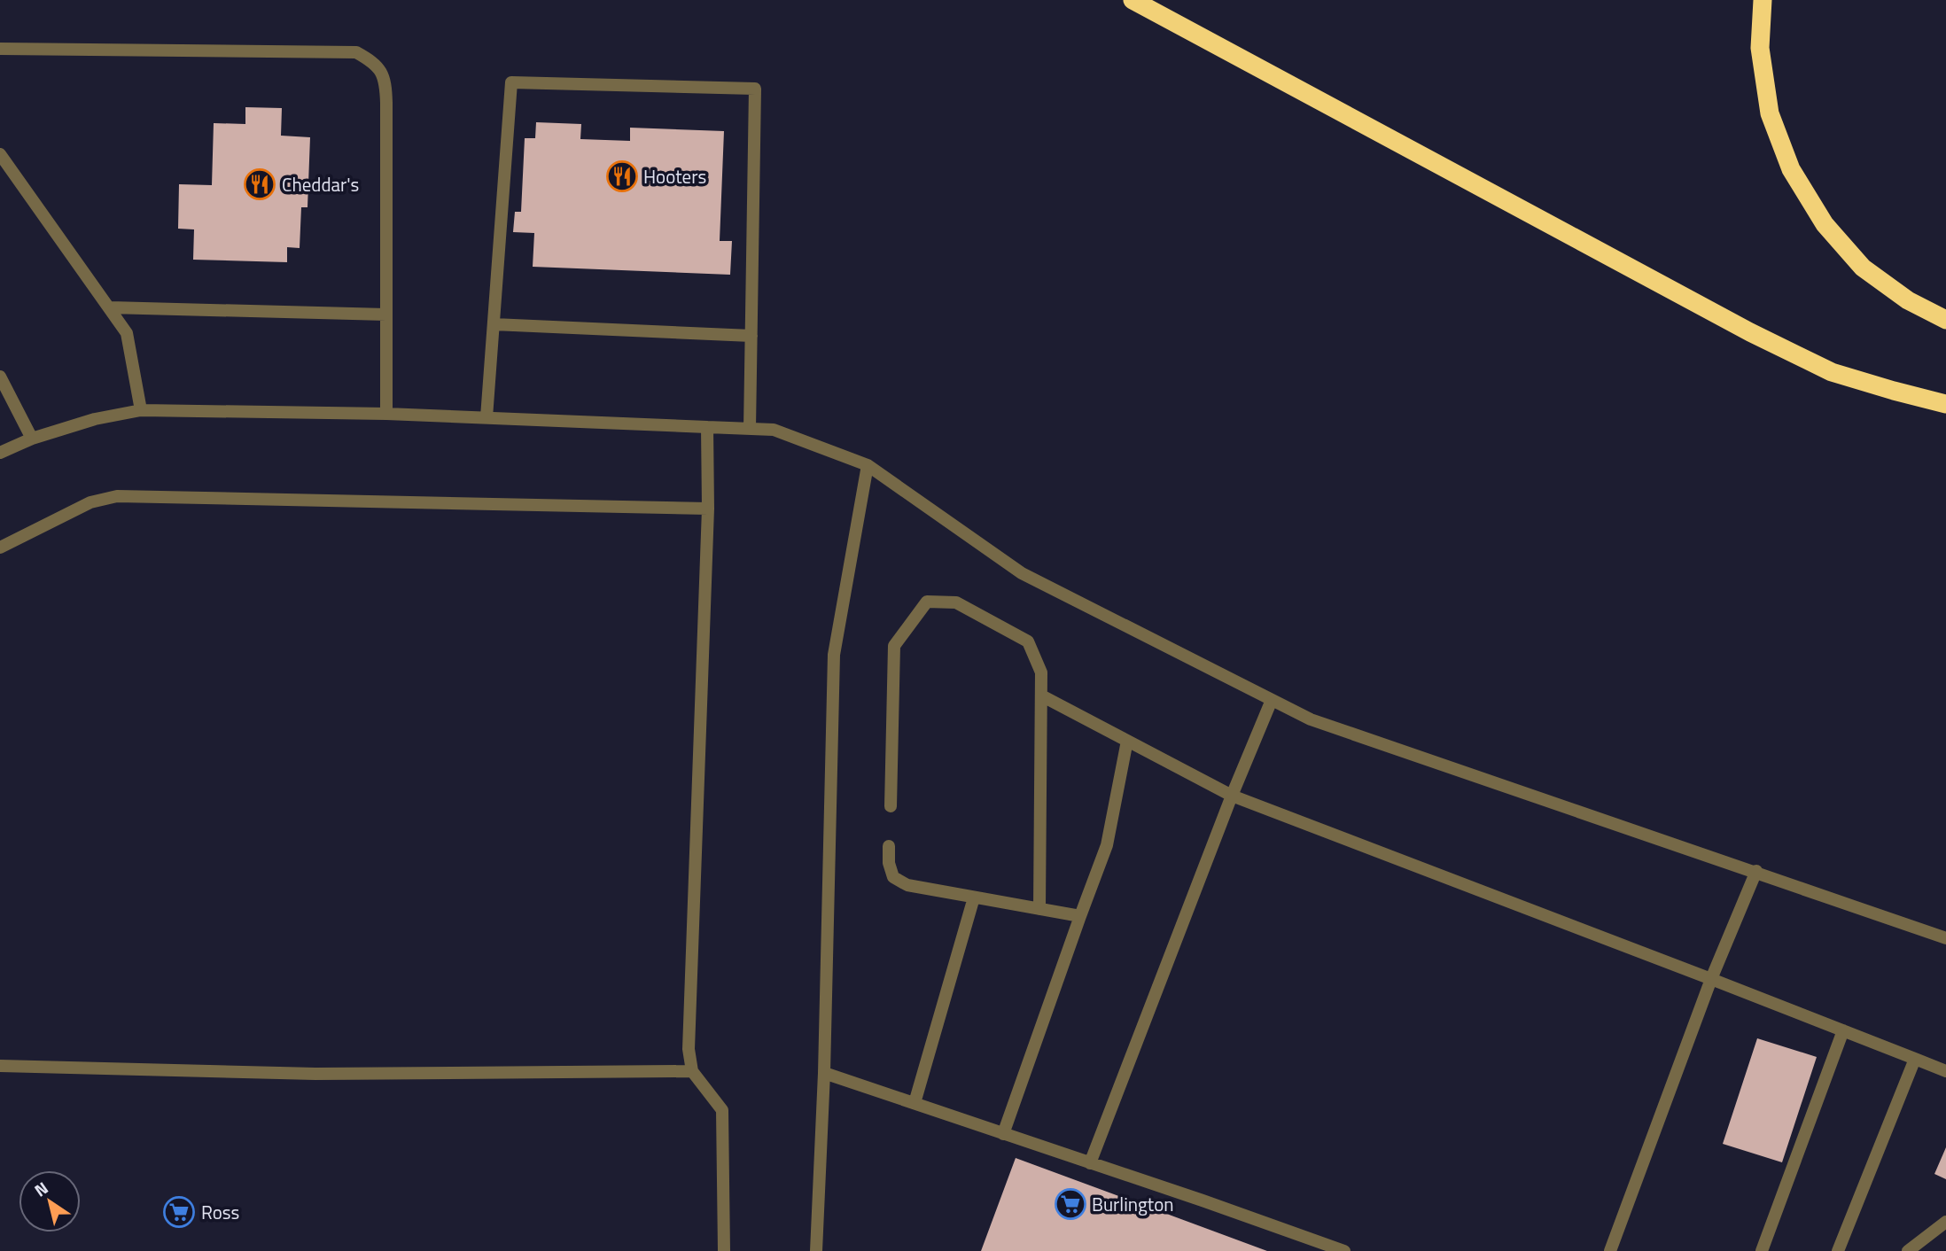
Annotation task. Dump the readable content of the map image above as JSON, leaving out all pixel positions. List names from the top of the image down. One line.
{"places":{"restaurant":["Hooters","Cheddar's"],"supermarket":["Burlington","Ross"]},"north":"top left"}
